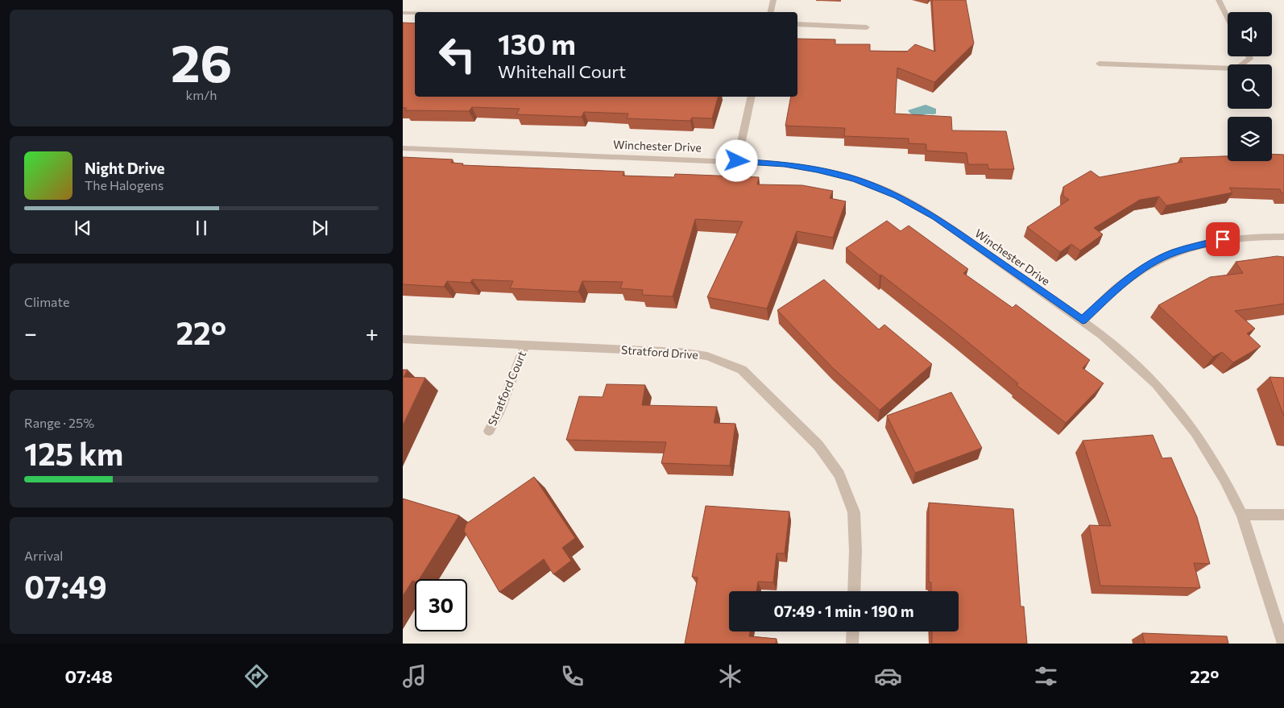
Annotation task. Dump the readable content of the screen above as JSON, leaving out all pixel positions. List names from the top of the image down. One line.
{"streets":{"street":["Winchester Drive","Stratford Drive","Stratford Court"]},"crossings":[["Stratford Drive","Stratford Court"]],"page":{"tile":[["26","km/h"],"Climate",["Range · 25%","125 km"],["Arrival","07:49"]],"turn":["130 m","Whitehall Court"],"song":["Night Drive","The Halogens"],"heat":["−","22°","+"],"limit":"30","trip":"07:49 · 1 min · 190 m","tabs":["07:48","22°"]}}
